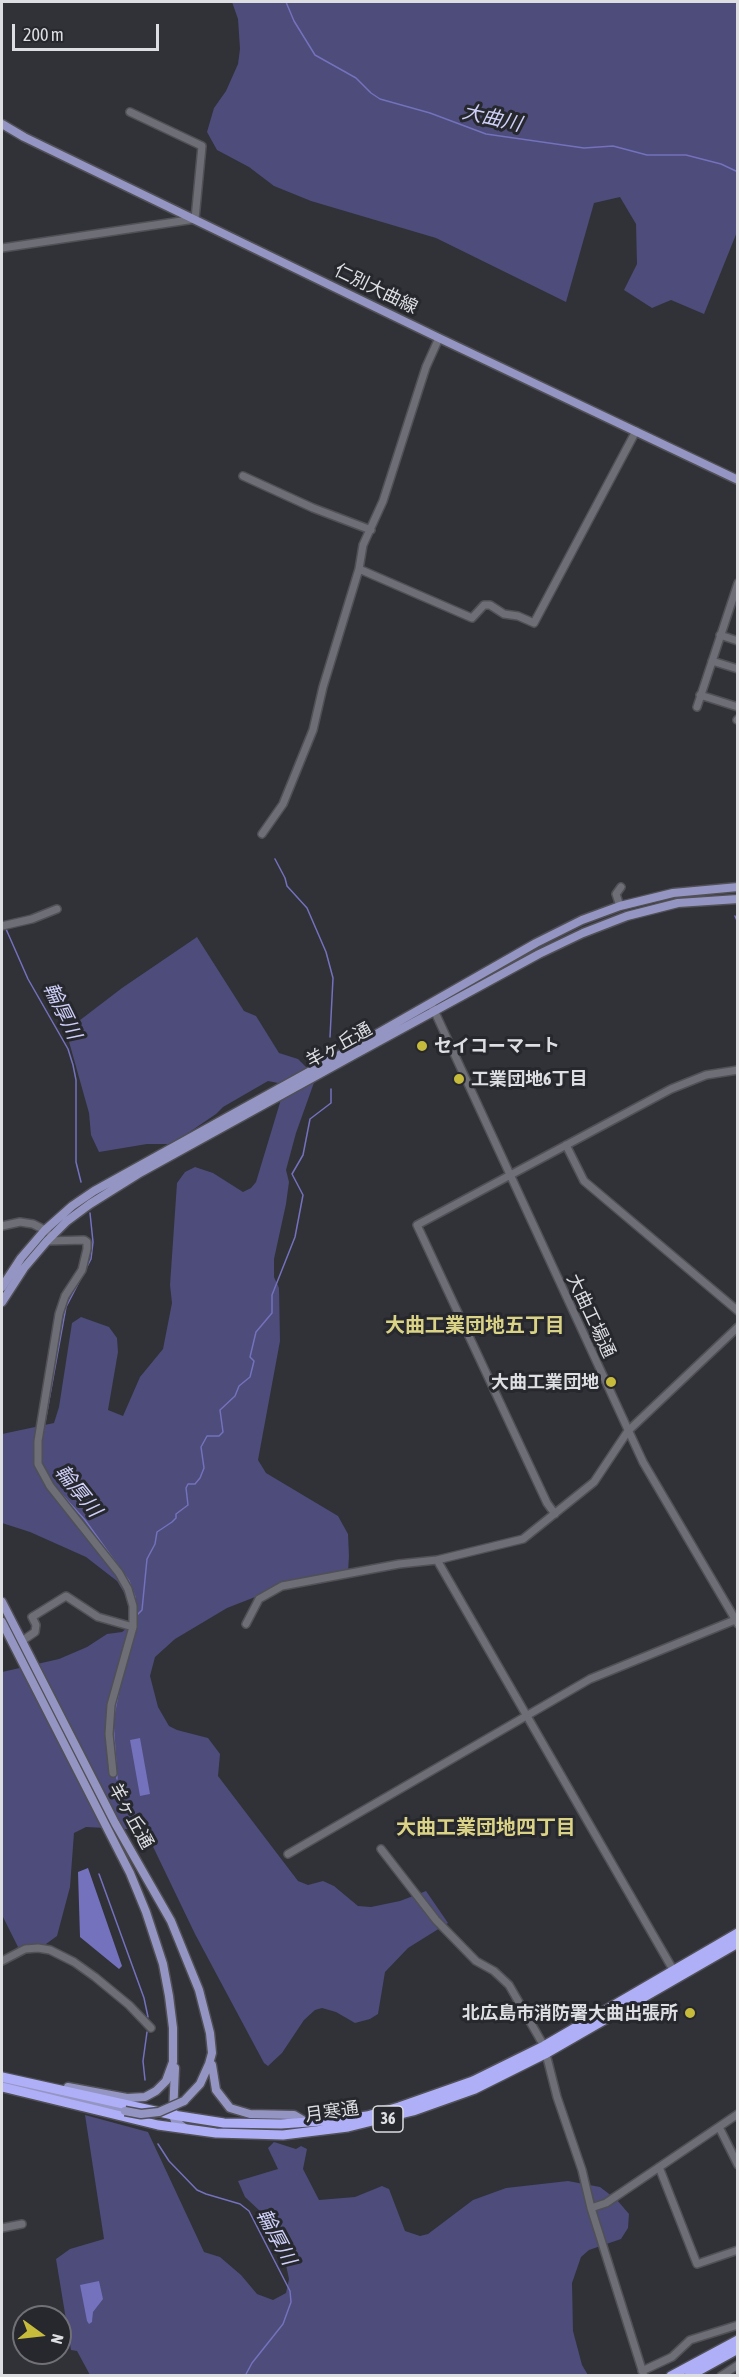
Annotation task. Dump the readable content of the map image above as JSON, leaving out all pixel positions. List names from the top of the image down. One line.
{"streets":{"highway":["月寒通","36"],"main road":["仁別大曲線","羊ヶ丘通"],"street":["大曲工場通"]},"crossings":[["羊ヶ丘通","大曲工場通"],["羊ヶ丘通","月寒通"]],"districts":["大曲工業団地五丁目","大曲工業団地四丁目"],"water":["大曲川","輪厚川"],"places":["セイコーマート","工業団地6丁目","大曲工業団地","北広島市消防署大曲出張所"],"scale_bar":"200 m","north":"right"}
